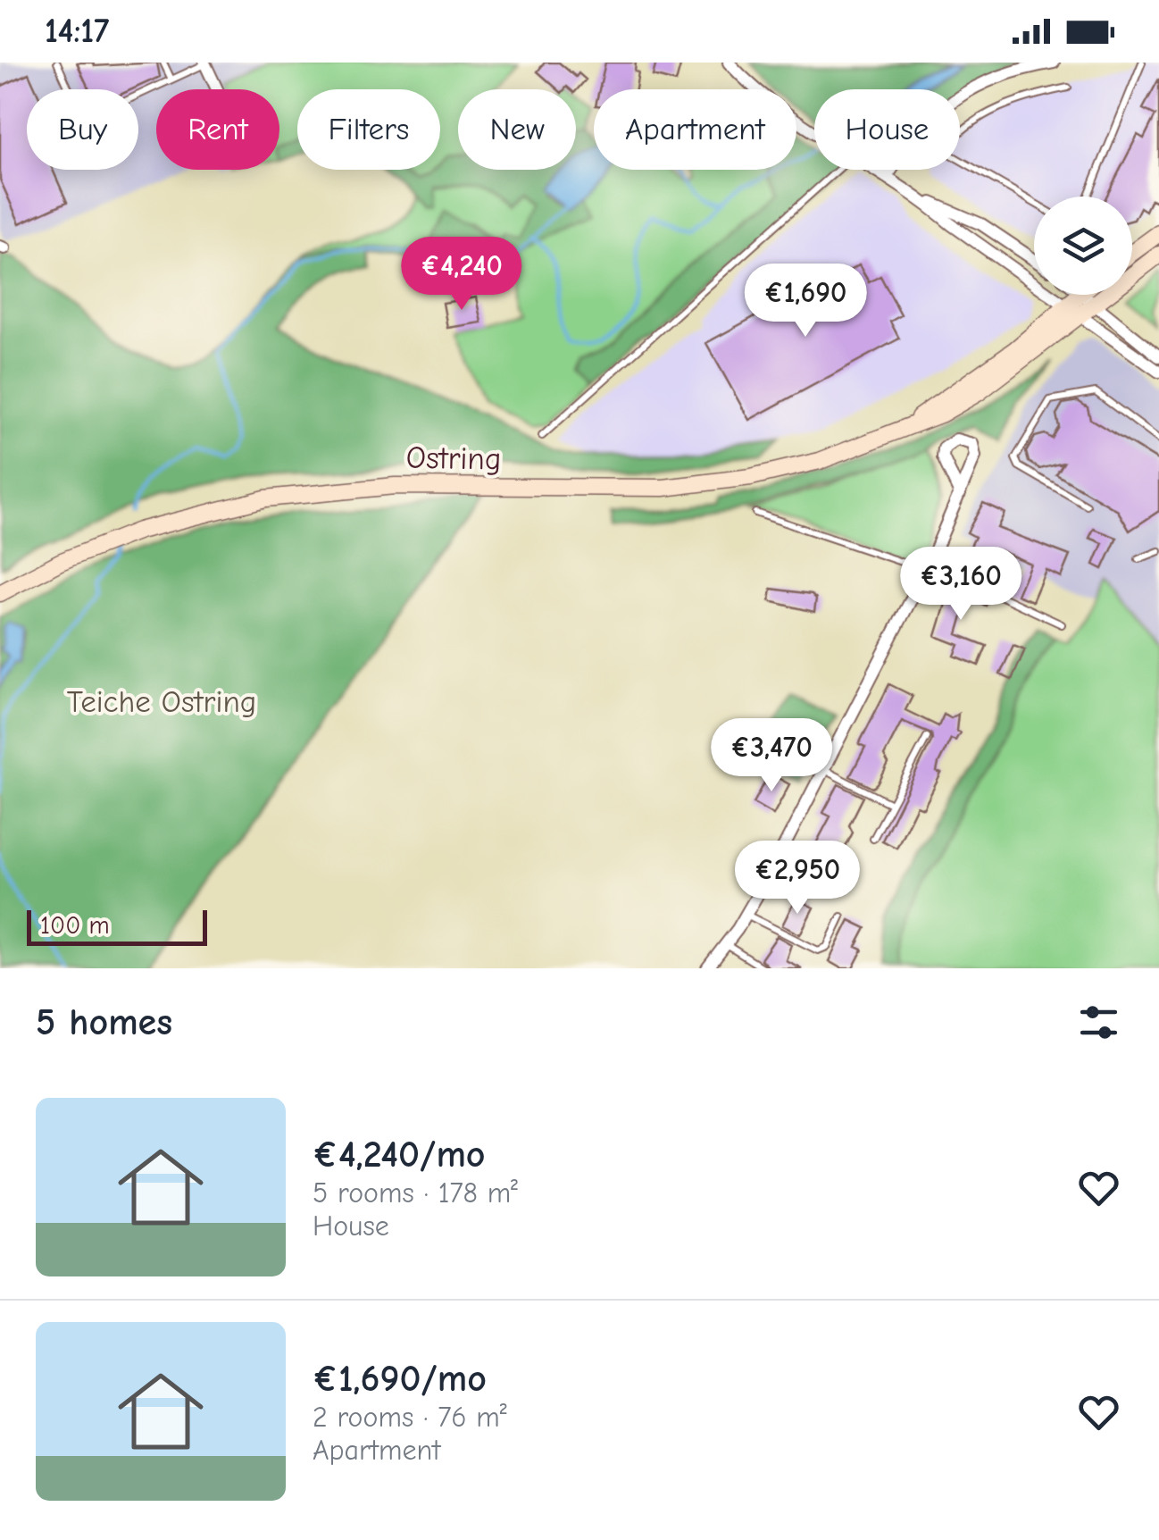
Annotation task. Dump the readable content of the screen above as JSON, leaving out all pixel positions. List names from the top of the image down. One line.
{"streets":{"main road":["Ostring"]},"parks":["Teiche Ostring"],"scale_bar":"100 m","page":{"status":"14:17","chip":["Buy","Rent","Filters","New","Apartment","House"],"price":["€4,240","€1,690","€3,160","€3,470","€2,950"],"scale":"100 m","heading":"5 homes","list":[{"name":"€4,240/mo","note":"5 rooms · 178 m² · House"},{"name":"€1,690/mo","note":"2 rooms · 76 m² · Apartment"}]}}
